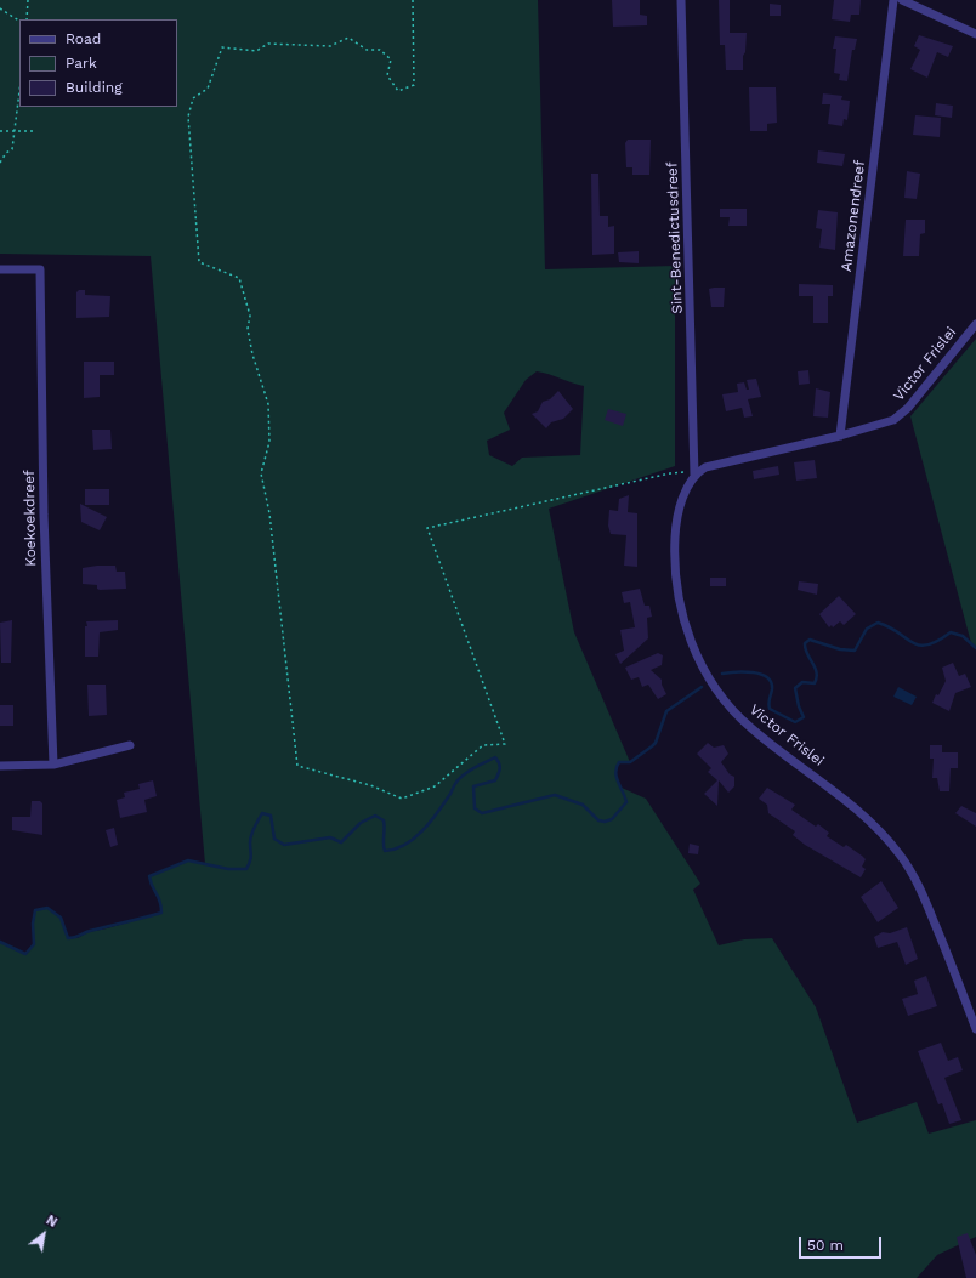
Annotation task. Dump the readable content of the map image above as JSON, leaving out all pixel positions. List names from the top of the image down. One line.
{"streets":{"street":["Amazonendreef","Sint-Benedictusdreef","Victor Frislei","Koekoekdreef"]},"crossings":[["Amazonendreef","Victor Frislei"],["Sint-Benedictusdreef","Victor Frislei"]],"legend":["Road","Park","Building"],"scale_bar":"50 m","north":"top right"}
